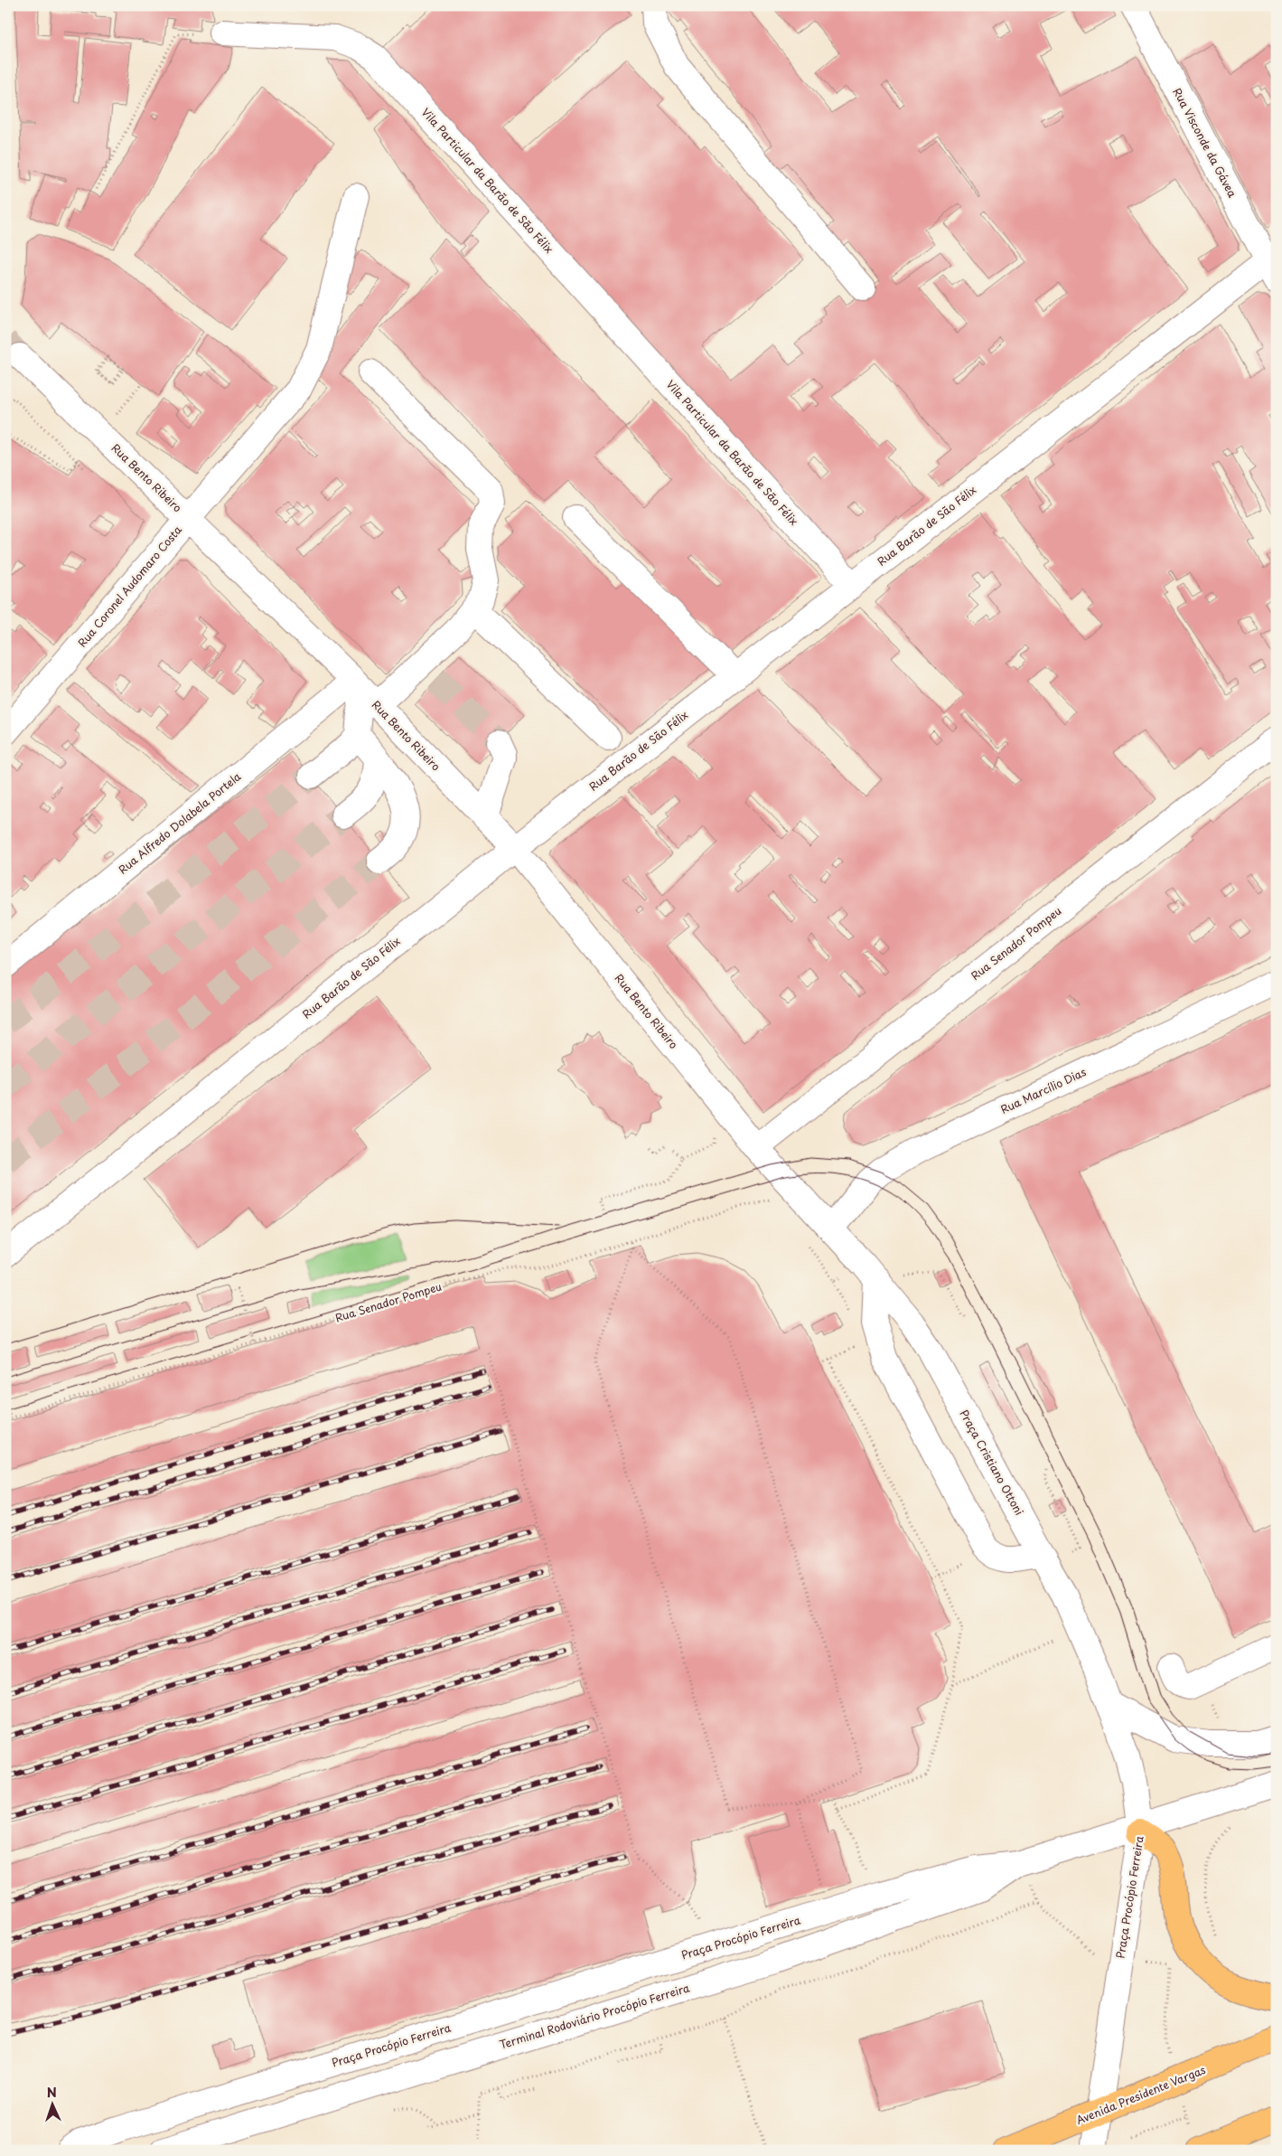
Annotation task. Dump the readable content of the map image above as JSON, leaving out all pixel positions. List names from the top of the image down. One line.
{"streets":{"main road":["Avenida Presidente Vargas"],"street":["Rua Visconde da Gávea","Vila Particular da Barão de São Félix","Rua Bento Ribeiro","Rua Barão de São Félix","Rua Coronel Audomaro Costa","Rua Alfredo Dolabela Portela","Rua Senador Pompeu","Rua Marcílio Dias","Praça Cristiano Ottoni","Praça Procópio Ferreira","Terminal Rodoviário Procópio Ferreira"]},"crossings":[["Rua Visconde da Gávea","Rua Barão de São Félix"],["Vila Particular da Barão de São Félix","Rua Barão de São Félix"],["Rua Bento Ribeiro","Rua Barão de São Félix"],["Rua Bento Ribeiro","Rua Coronel Audomaro Costa"],["Rua Bento Ribeiro","Rua Alfredo Dolabela Portela"],["Rua Bento Ribeiro","Rua Senador Pompeu"],["Rua Bento Ribeiro","Praça Cristiano Ottoni"],["Rua Senador Pompeu","Praça Cristiano Ottoni"],["Rua Marcílio Dias","Praça Cristiano Ottoni"],["Praça Cristiano Ottoni","Praça Procópio Ferreira"],["Praça Procópio Ferreira","Terminal Rodoviário Procópio Ferreira"],["Praça Procópio Ferreira","Avenida Presidente Vargas"]],"north":"top"}
